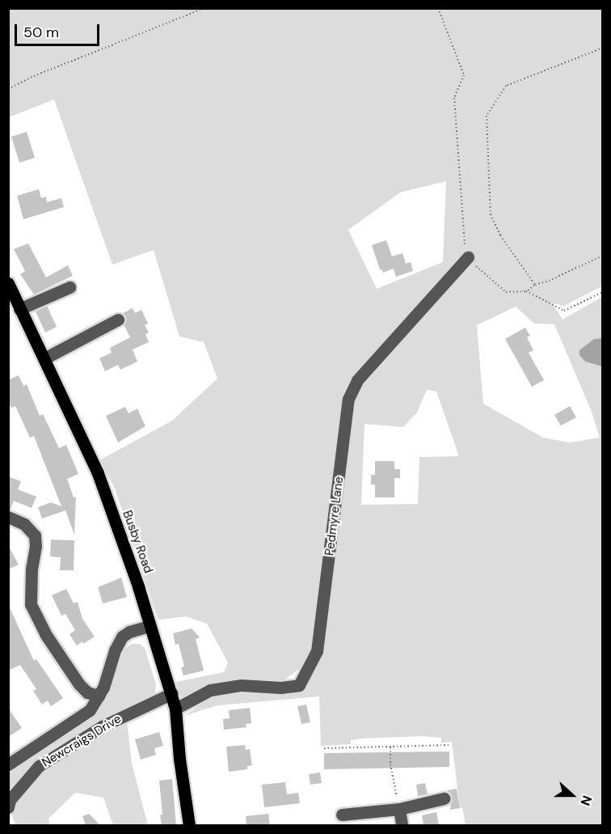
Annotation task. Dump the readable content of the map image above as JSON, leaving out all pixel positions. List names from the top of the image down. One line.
{"streets":{"main road":["Busby Road"],"street":["Pedmyre Lane","Newcraigs Drive"]},"crossings":[["Pedmyre Lane","Busby Road"],["Busby Road","Newcraigs Drive"]],"scale_bar":"50 m","north":"right"}
